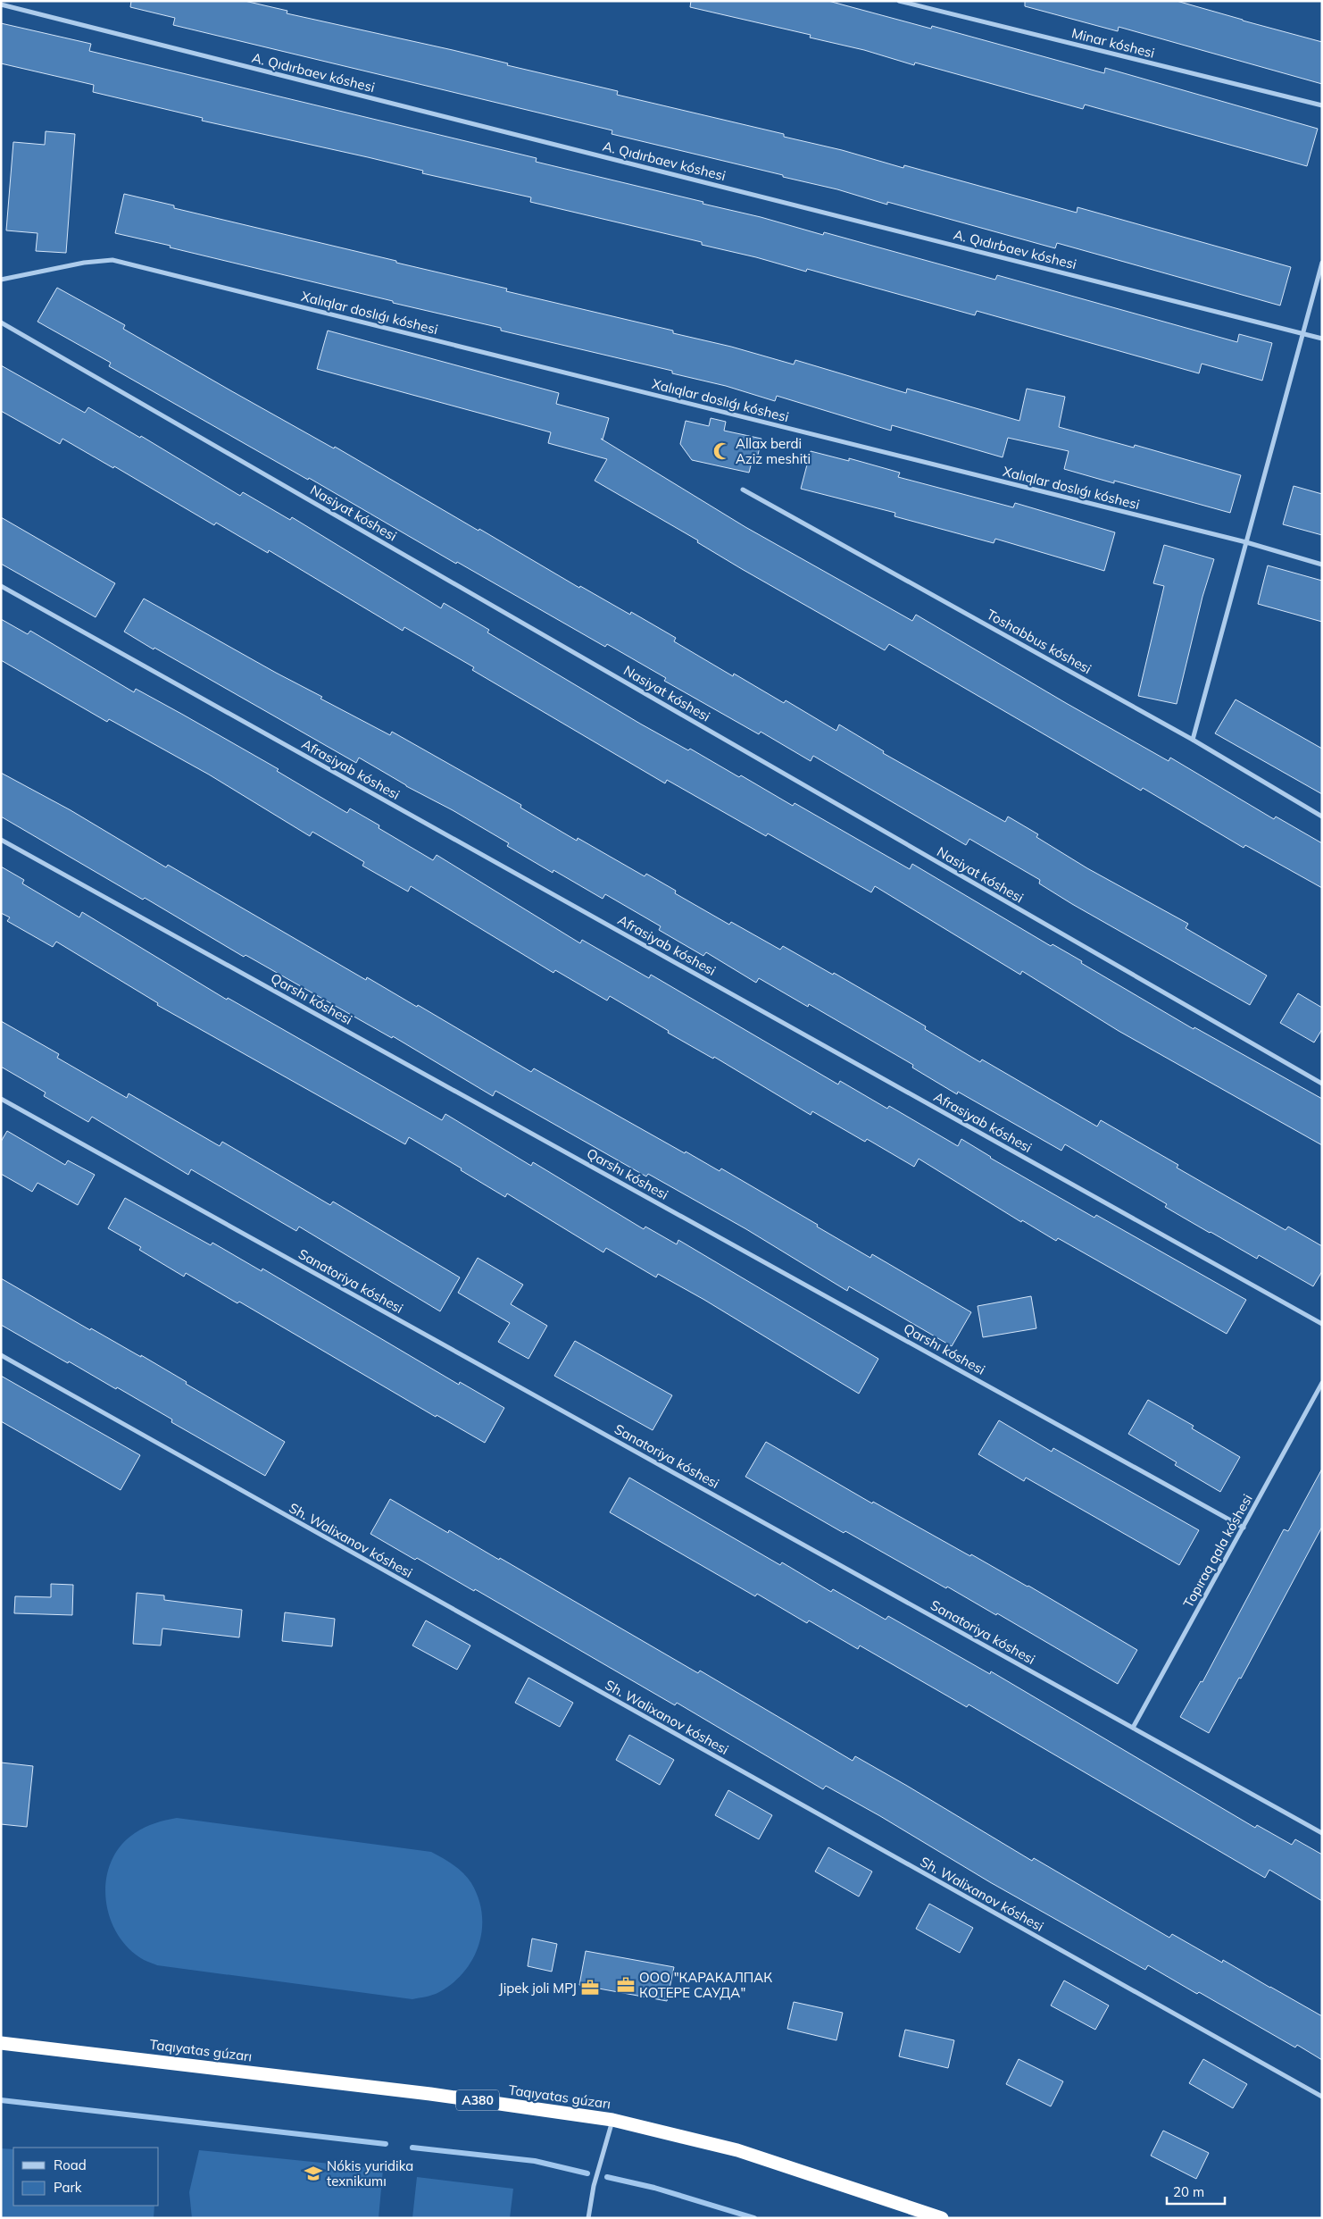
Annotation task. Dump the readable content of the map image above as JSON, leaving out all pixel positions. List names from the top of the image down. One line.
{"streets":{"highway":["Taqıyatas gúzarı","A380"],"street":["Minar kóshesi","A. Qıdırbaev kóshesi","Xalıqlar doslıǵı kóshesi","Nasiyat kóshesi","Toshabbus kóshesi","Afrasiyab kóshesi","Qarshı kóshesi","Sanatoriya kóshesi","Sh. Walixanov kóshesi","Topıraq qala kóshesi"]},"crossings":[["Qarshı kóshesi","Topıraq qala kóshesi"],["Sanatoriya kóshesi","Topıraq qala kóshesi"]],"places":{"mosque":["Allax berdi Aziz meshiti"],"office":["ООО \"КАРАКАЛПАК КОТЕРЕ САУДА\"","Jipek joli MPJ"],"school or university":["Nókis yuridika texnikumı"]},"legend":["Road","Park"],"scale_bar":"20 m"}
